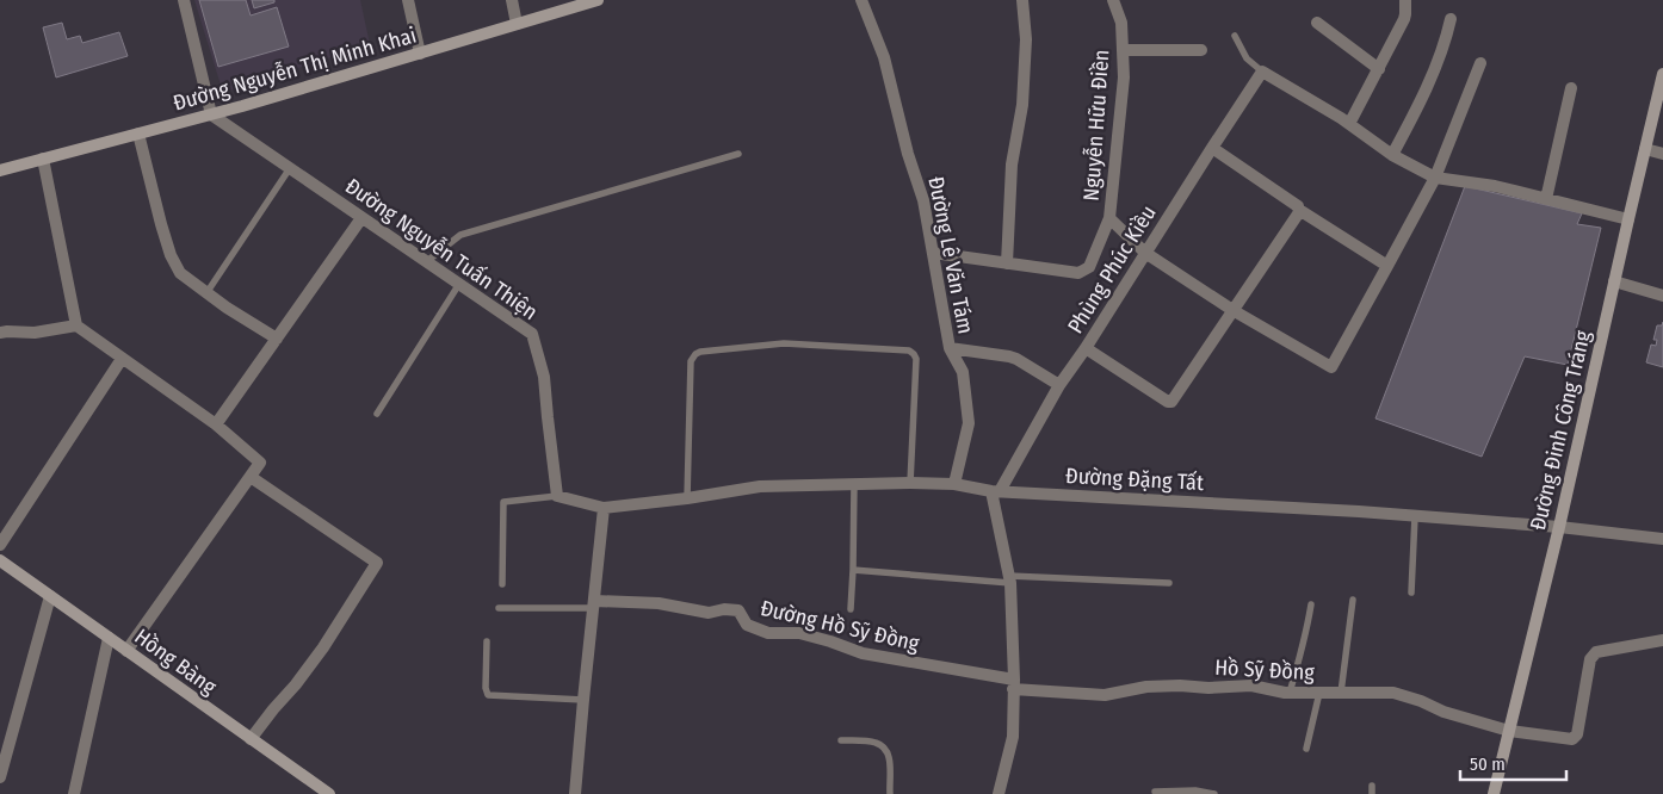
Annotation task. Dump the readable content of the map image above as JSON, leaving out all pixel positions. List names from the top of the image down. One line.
{"streets":{"street":["Đường Nguyễn Thị Minh Khai","Nguyễn Hữu Điền","Đường Nguyễn Tuấn Thiện","Đường Lê Văn Tám","Phùng Phúc Kiều","Đường Đinh Công Tráng","Đường Đặng Tất","Đường Hồ Sỹ Đồng","Hồng Bàng","Hồ Sỹ Đồng"]},"crossings":[["Đường Nguyễn Thị Minh Khai","Đường Nguyễn Tuấn Thiện"],["Nguyễn Hữu Điền","Đường Lê Văn Tám"],["Đường Lê Văn Tám","Đường Đặng Tất"],["Phùng Phúc Kiều","Đường Đặng Tất"],["Đường Đinh Công Tráng","Đường Đặng Tất"],["Đường Đinh Công Tráng","Hồ Sỹ Đồng"],["Đường Hồ Sỹ Đồng","Hồ Sỹ Đồng"]],"scale_bar":"50 m"}
